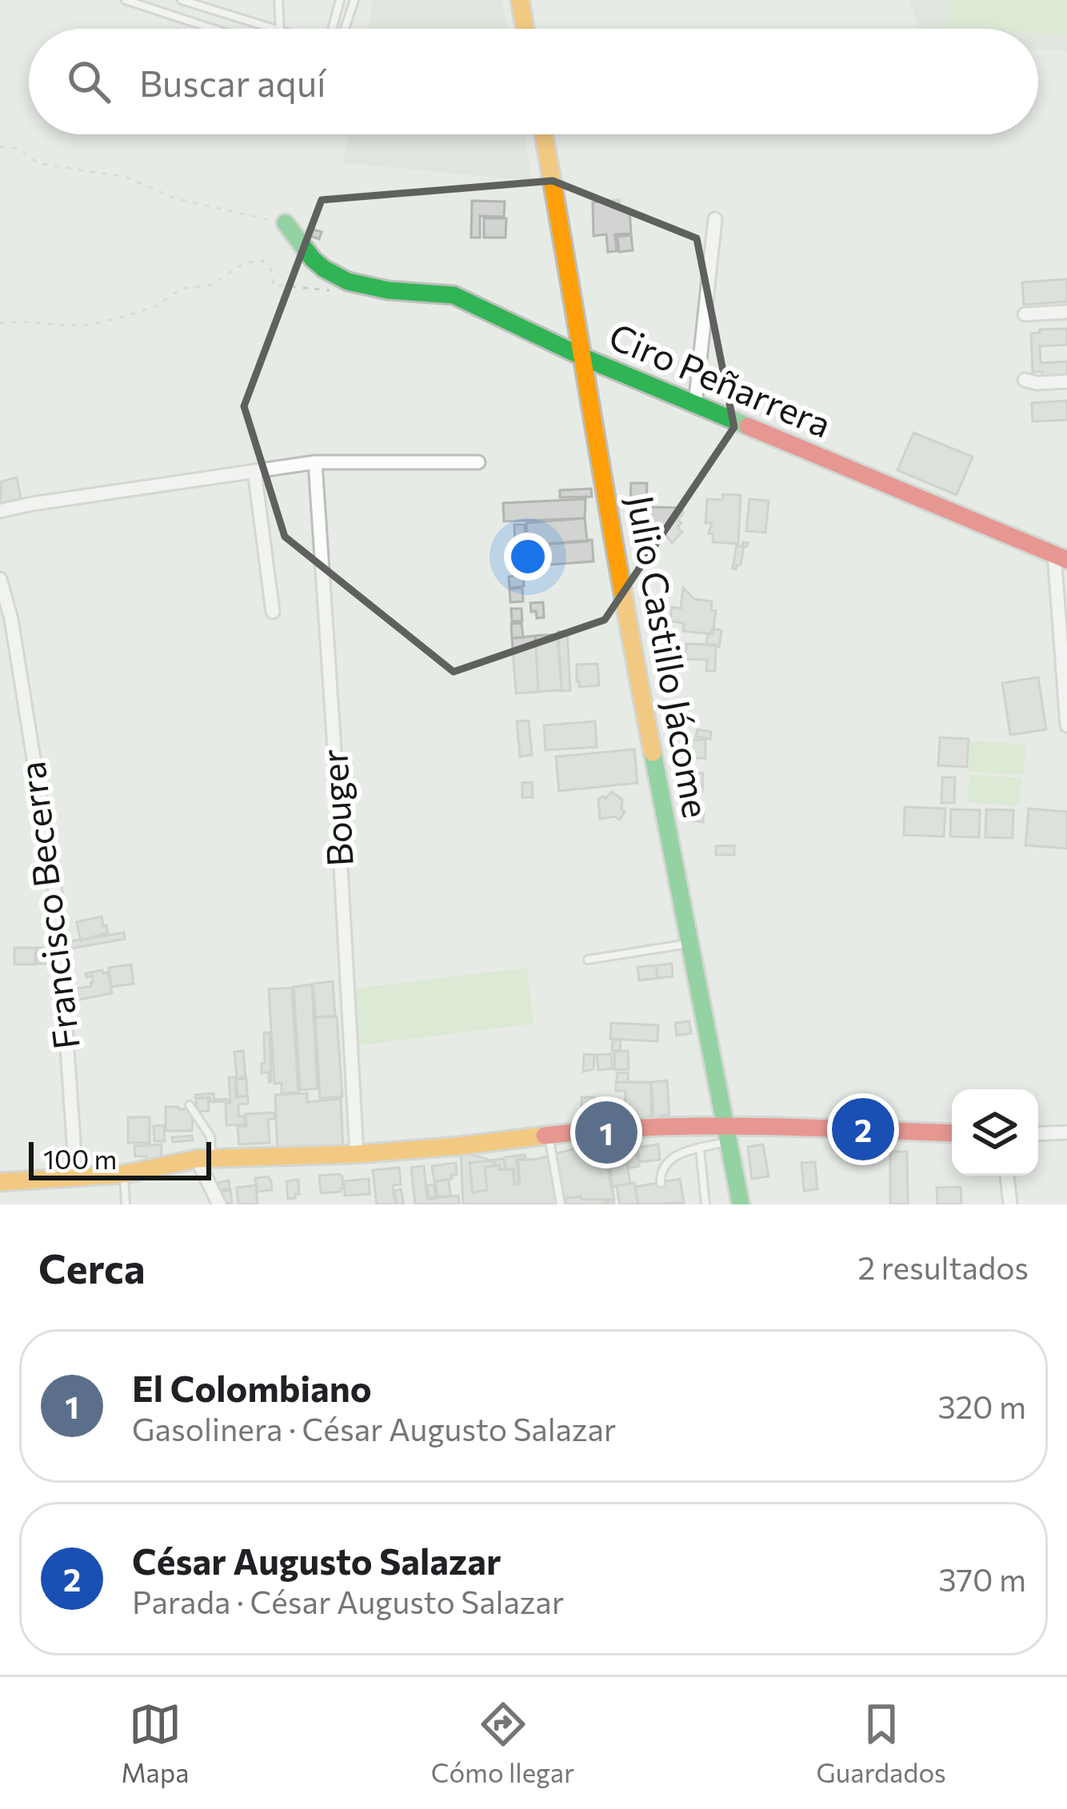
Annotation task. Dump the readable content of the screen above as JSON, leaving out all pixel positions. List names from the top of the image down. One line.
{"streets":{"street":["Ciro Peñarrera","Julio Castillo Jácome","Bouger","Francisco Becerra"]},"crossings":[["Ciro Peñarrera","Julio Castillo Jácome"]],"scale_bar":"100 m","page":{"search":"Buscar aquí","pins":["2","1"],"scale":"100 m","heading":["Cerca","2 resultados"],"list":[{"mark":"1","name":"El Colombiano","note":"Gasolinera · César Augusto Salazar","value":"320 m"},{"mark":"2","name":"César Augusto Salazar","note":"Parada · César Augusto Salazar","value":"370 m"}],"nav":["Mapa","Cómo llegar","Guardados"]}}
